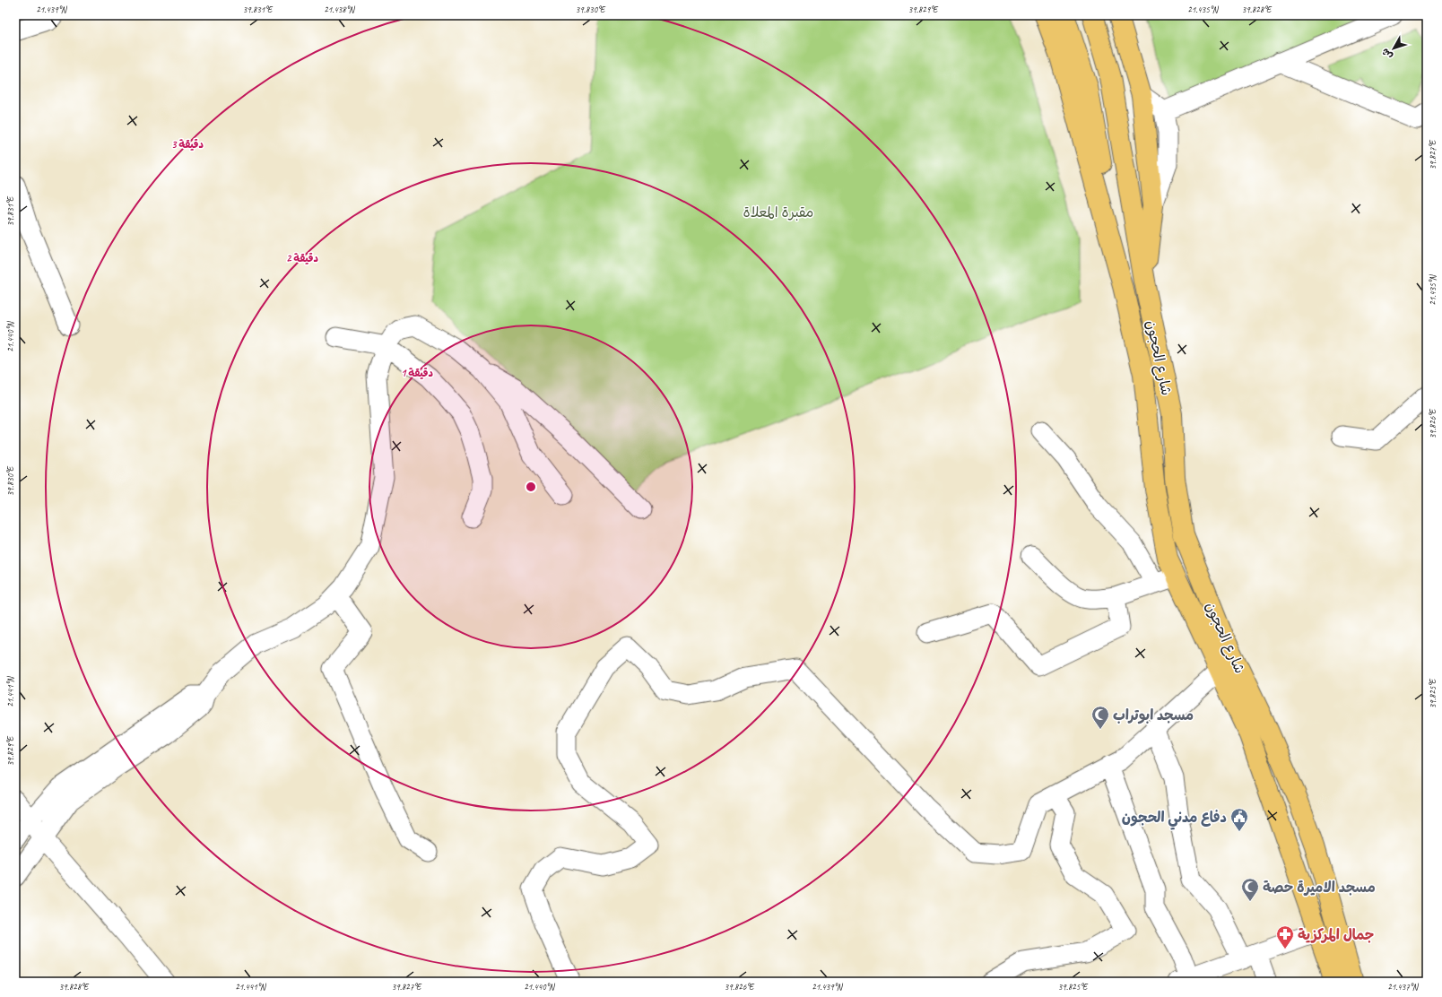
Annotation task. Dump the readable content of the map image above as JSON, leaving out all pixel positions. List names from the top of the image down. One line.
{"streets":{"main road":["شارع الحجون"]},"parks":["مقبرة المعلاة"],"places":{"mosque":["مسجد ابوتراب","مسجد الاميرة حصة"],"public building":["دفاع مدني الحجون"],"pharmacy":["جمال المركزية"]},"north":"bottom left","coordinates":["21.439°N","39.831°E","21.438°N","39.830°E","39.829°E","21.435°N","39.828°E","39.827°E","21.440°N","39.826°E","21.441°N","39.825°E","21.437°N"],"rings":["3 دقيقة","2 دقيقة","1 دقيقة"]}
